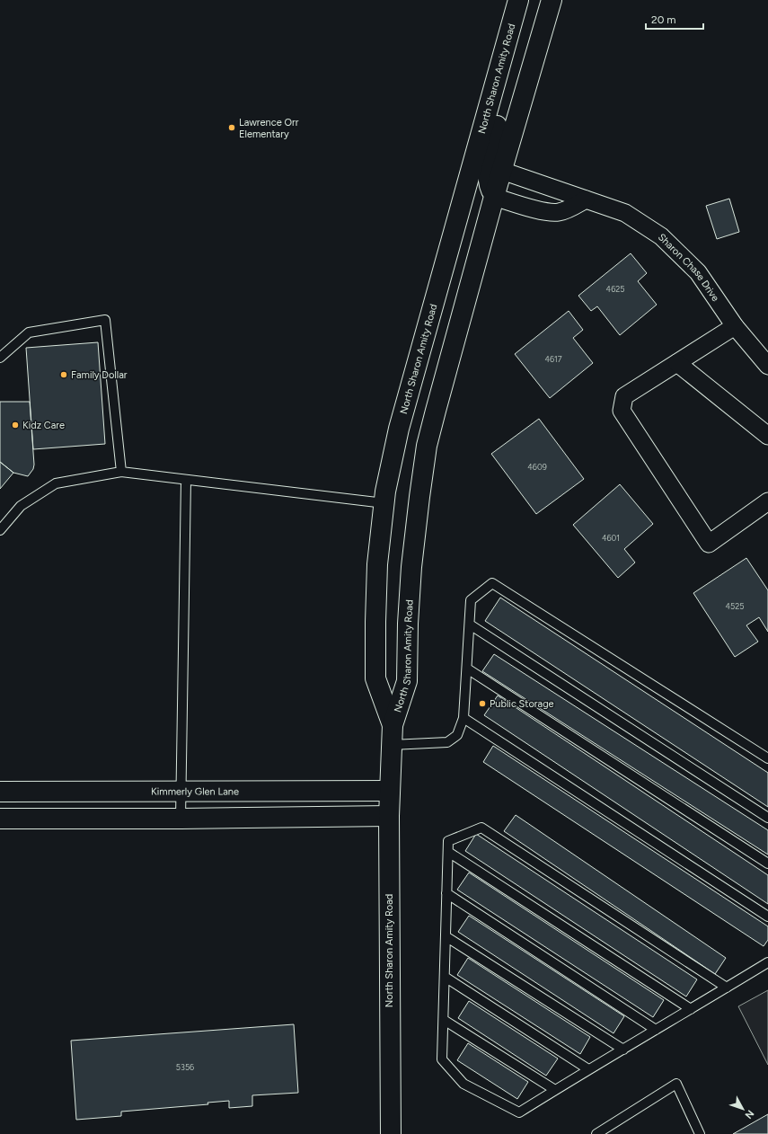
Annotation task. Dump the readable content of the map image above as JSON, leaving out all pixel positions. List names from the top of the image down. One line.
{"streets":{"main road":["North Sharon Amity Road","Kimmerly Glen Lane"],"street":["Sharon Chase Drive"]},"crossings":[["North Sharon Amity Road","Sharon Chase Drive"],["North Sharon Amity Road","Kimmerly Glen Lane"]],"places":["Lawrence Orr Elementary","Family Dollar","Kidz Care","Public Storage"],"house_numbers":["4625","4617","4609","4601","4525","5356"],"scale_bar":"20 m","north":"bottom right"}
